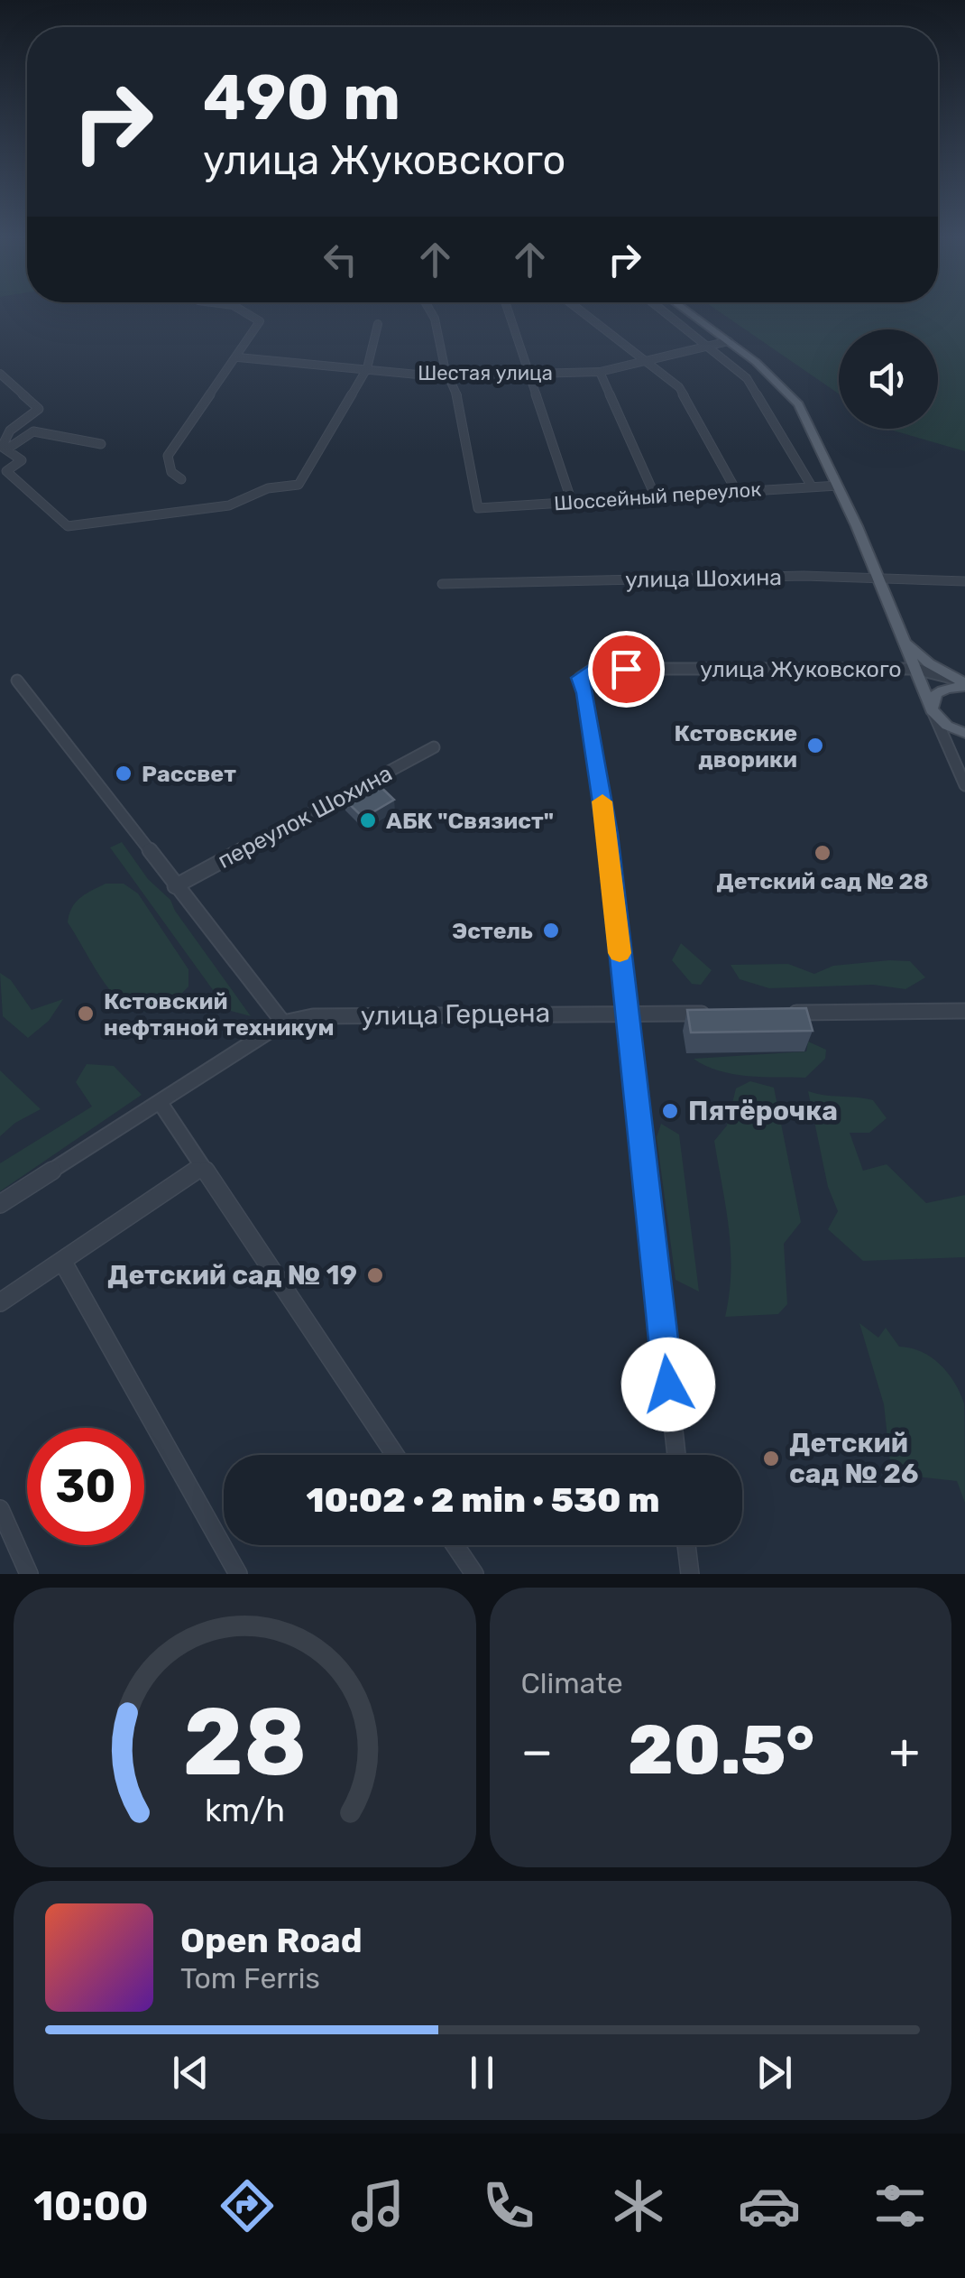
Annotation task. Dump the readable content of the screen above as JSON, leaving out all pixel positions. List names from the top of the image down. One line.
{"streets":{"street":["Шестая улица","Шоссейный переулок","улица Шохина","улица Жуковского","переулок Шохина","улица Герцена"]},"crossings":[["Шестая улица","Шоссейный переулок"],["улица Жуковского","улица Герцена"]],"places":["Кстовские дворики","Рассвет","АБК \"Связист\"","Детский сад № 28","Эстель","Кстовский нефтяной техникум","Пятёрочка","Детский сад № 19","Детский сад № 26"],"page":{"turn":["490 m","улица Жуковского"],"limit":"30","trip":"10:02 · 2 min · 530 m","tile":"Climate","heat":["−","20.5°","+"],"song":["Open Road","Tom Ferris"],"tabs":"10:00","gauge":["28","km/h"]}}
